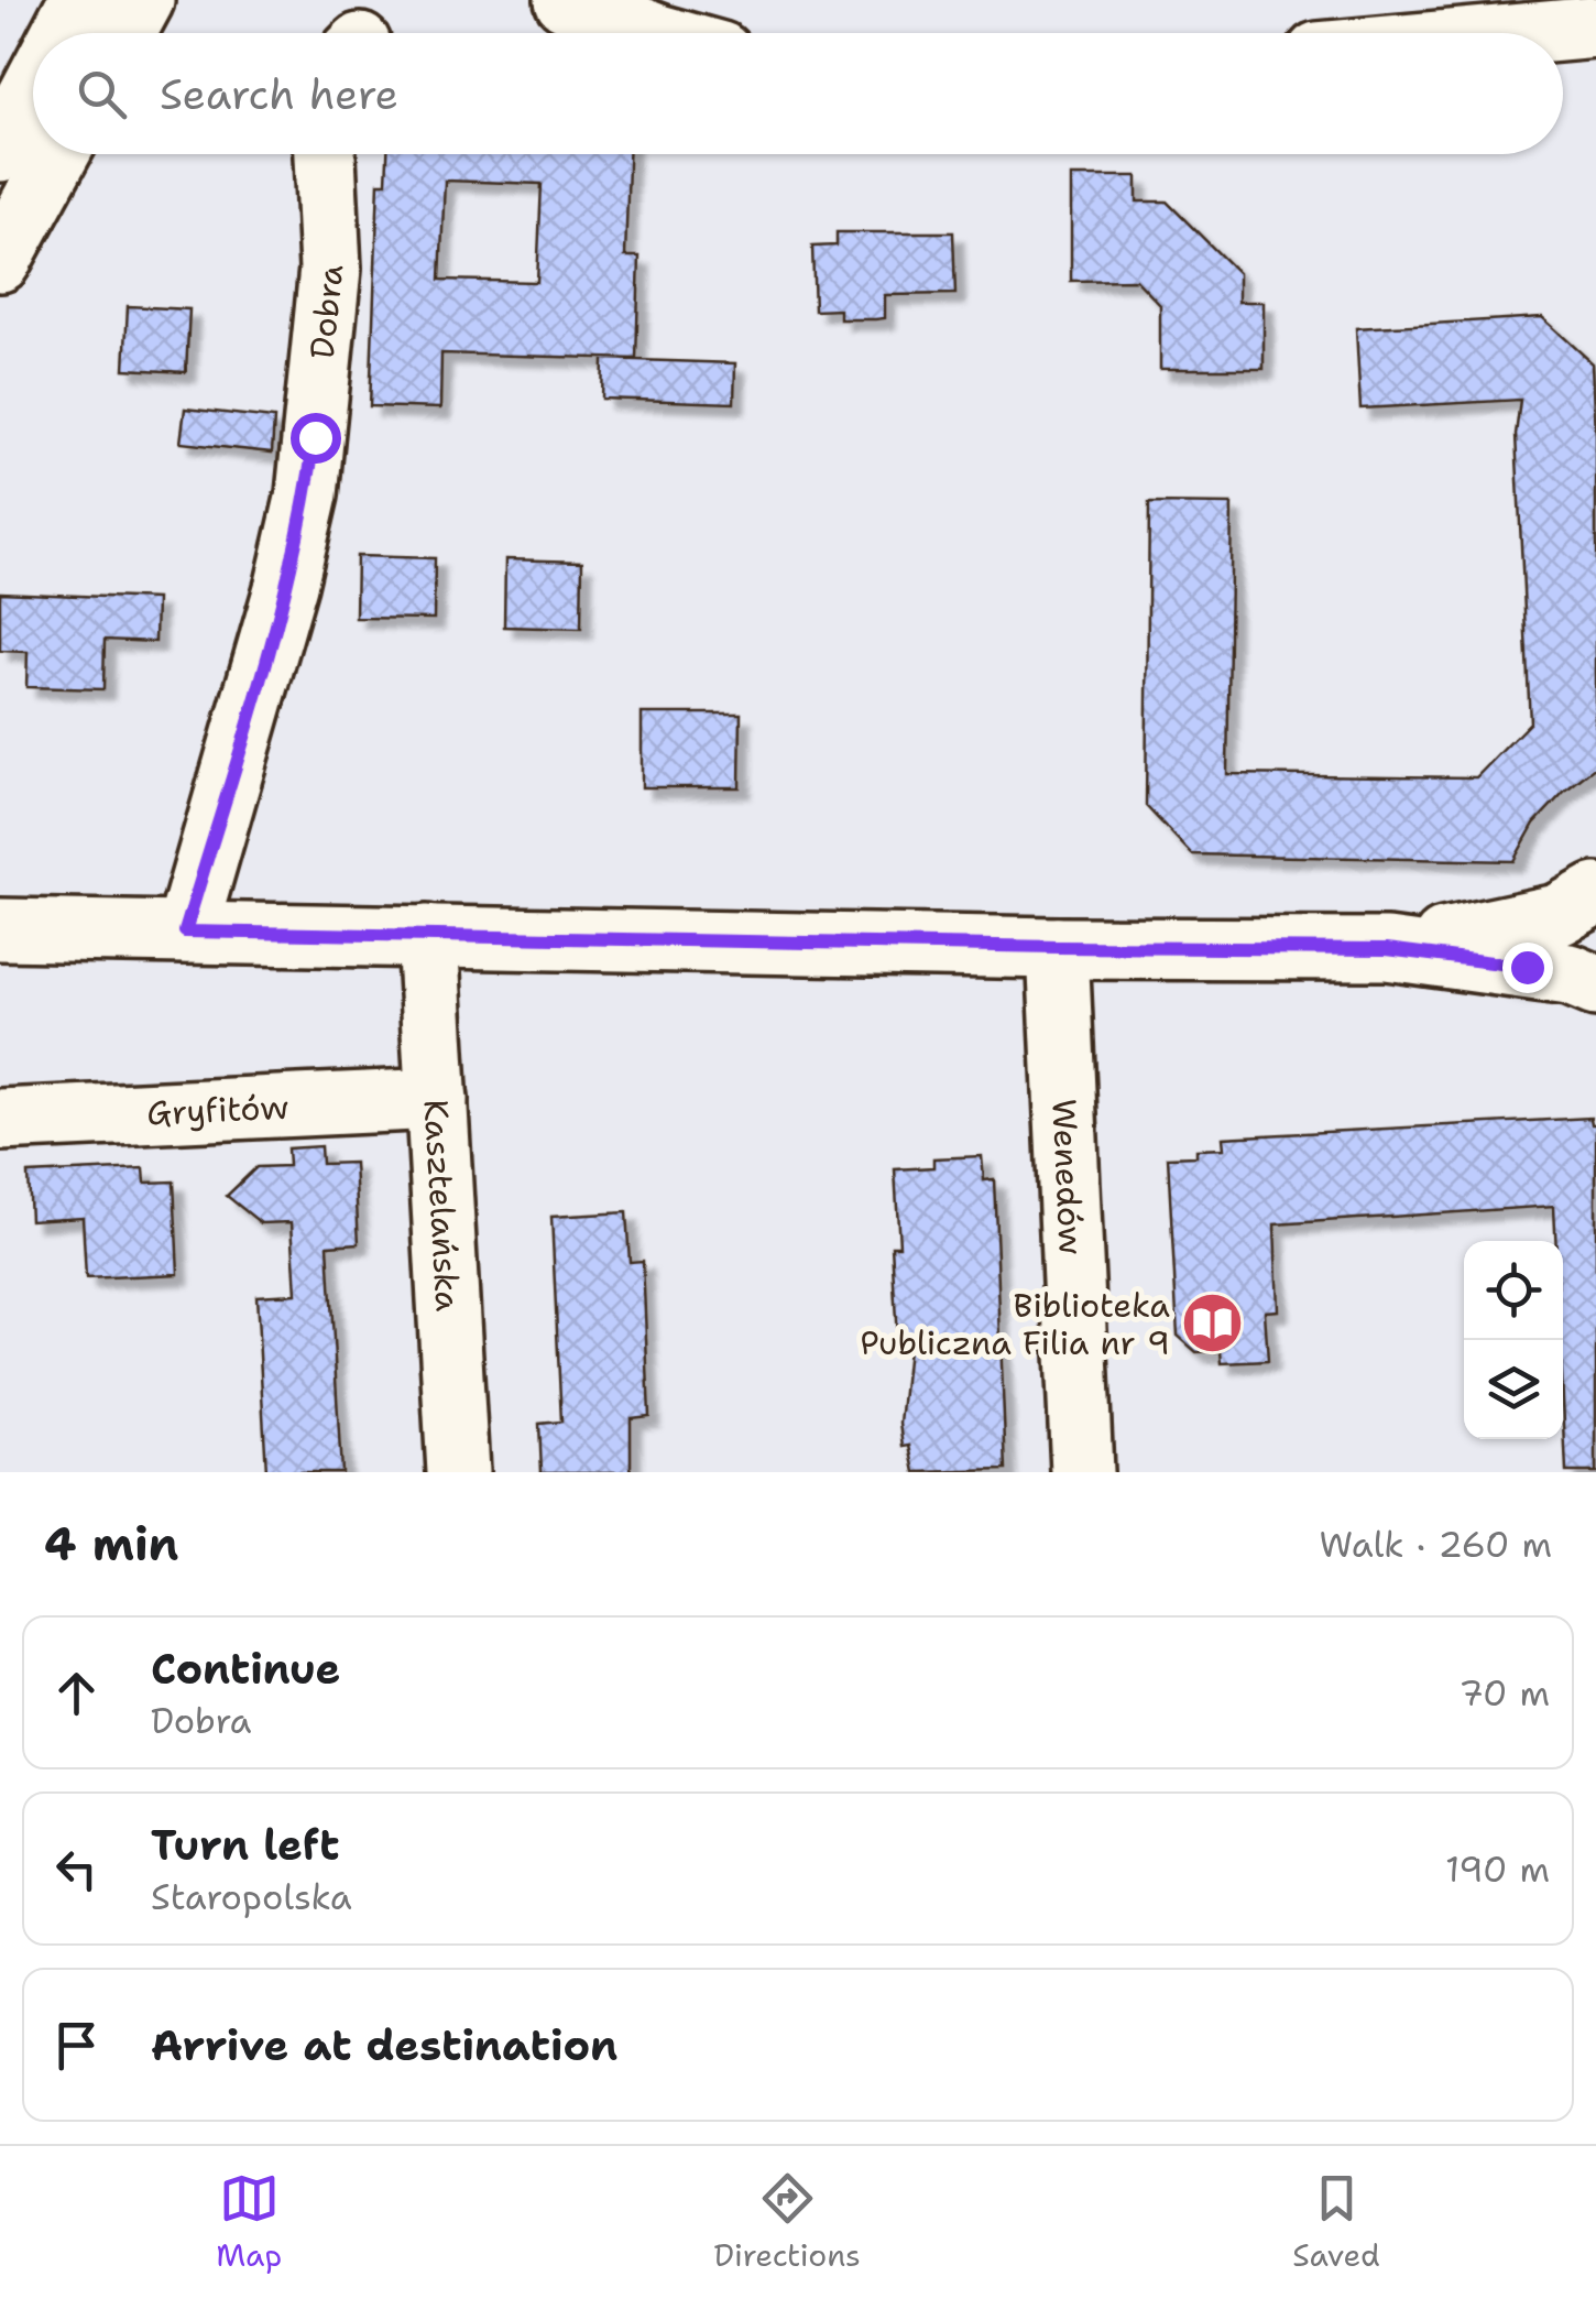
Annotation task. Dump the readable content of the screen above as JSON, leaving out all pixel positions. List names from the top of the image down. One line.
{"streets":{"street":["Dobra","Gryfitów","Wenedów","Kasztelańska"]},"crossings":[["Gryfitów","Kasztelańska"]],"places":{"library":["Biblioteka Publiczna Filia nr 9"]},"page":{"search":"Search here","heading":["4 min","Walk · 260 m"],"list":[["Continue","Dobra","70 m"],["Turn left","Staropolska","190 m"],"Arrive at destination"],"nav":["Map","Directions","Saved"]}}
